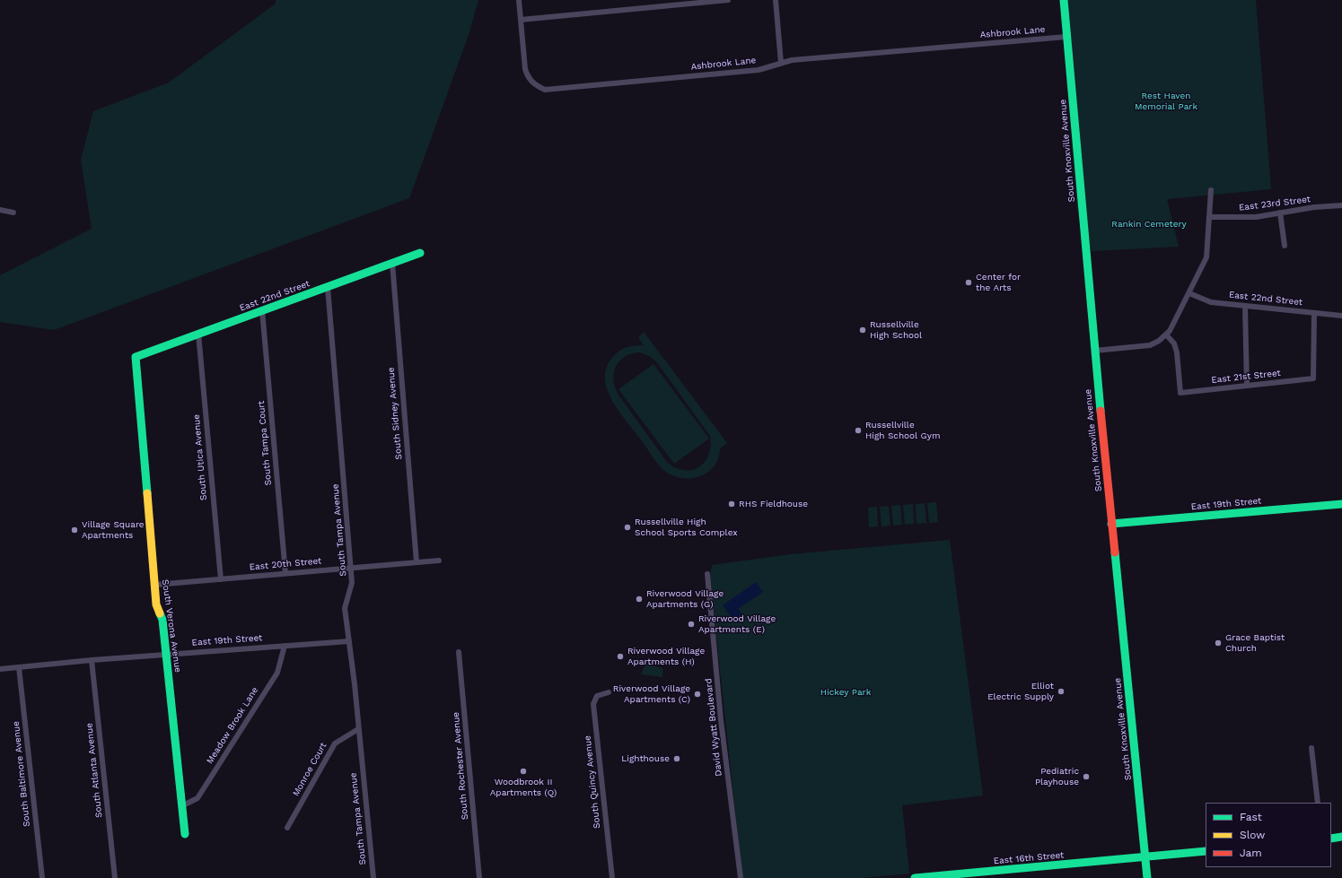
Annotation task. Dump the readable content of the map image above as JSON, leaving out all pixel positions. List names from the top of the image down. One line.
{"streets":{"street":["Ashbrook Lane","South Knoxville Avenue","East 23rd Street","East 22nd Street","East 21st Street","South Sidney Avenue","South Tampa Court","South Utica Avenue","East 19th Street","South Tampa Avenue","East 20th Street","South Verona Avenue","Meadow Brook Lane","David Wyatt Boulevard","South Rochester Avenue","Monroe Court","South Atlanta Avenue","South Baltimore Avenue","South Quincy Avenue","East 16th Street"]},"crossings":[["Ashbrook Lane","South Knoxville Avenue"],["South Knoxville Avenue","East 19th Street"],["South Knoxville Avenue","East 16th Street"],["East 22nd Street","East 21st Street"],["East 22nd Street","South Sidney Avenue"],["East 22nd Street","South Tampa Court"],["East 22nd Street","South Utica Avenue"],["East 22nd Street","South Tampa Avenue"],["East 22nd Street","South Verona Avenue"],["South Sidney Avenue","East 20th Street"],["South Tampa Court","East 20th Street"],["South Utica Avenue","East 20th Street"],["East 19th Street","South Tampa Avenue"],["East 19th Street","South Verona Avenue"],["East 19th Street","Meadow Brook Lane"],["East 19th Street","South Atlanta Avenue"],["East 19th Street","South Baltimore Avenue"],["South Tampa Avenue","East 20th Street"],["South Tampa Avenue","Monroe Court"],["East 20th Street","South Verona Avenue"],["South Verona Avenue","Meadow Brook Lane"]],"parks":["Rest Haven Memorial Park","Rankin Cemetery","Hickey Park"],"places":["Center for the Arts","Russellville High School","Russellville High School Gym","RHS Fieldhouse","Russellville High School Sports Complex","Village Square Apartments","Riverwood Village Apartments (G)","Riverwood Village Apartments (E)","Grace Baptist Church","Riverwood Village Apartments (H)","Elliot Electric Supply","Riverwood Village Apartments (C)","Lighthouse","Woodbrook II Apartments (Q)","Pediatric Playhouse"],"legend":["Fast","Slow","Jam"]}
